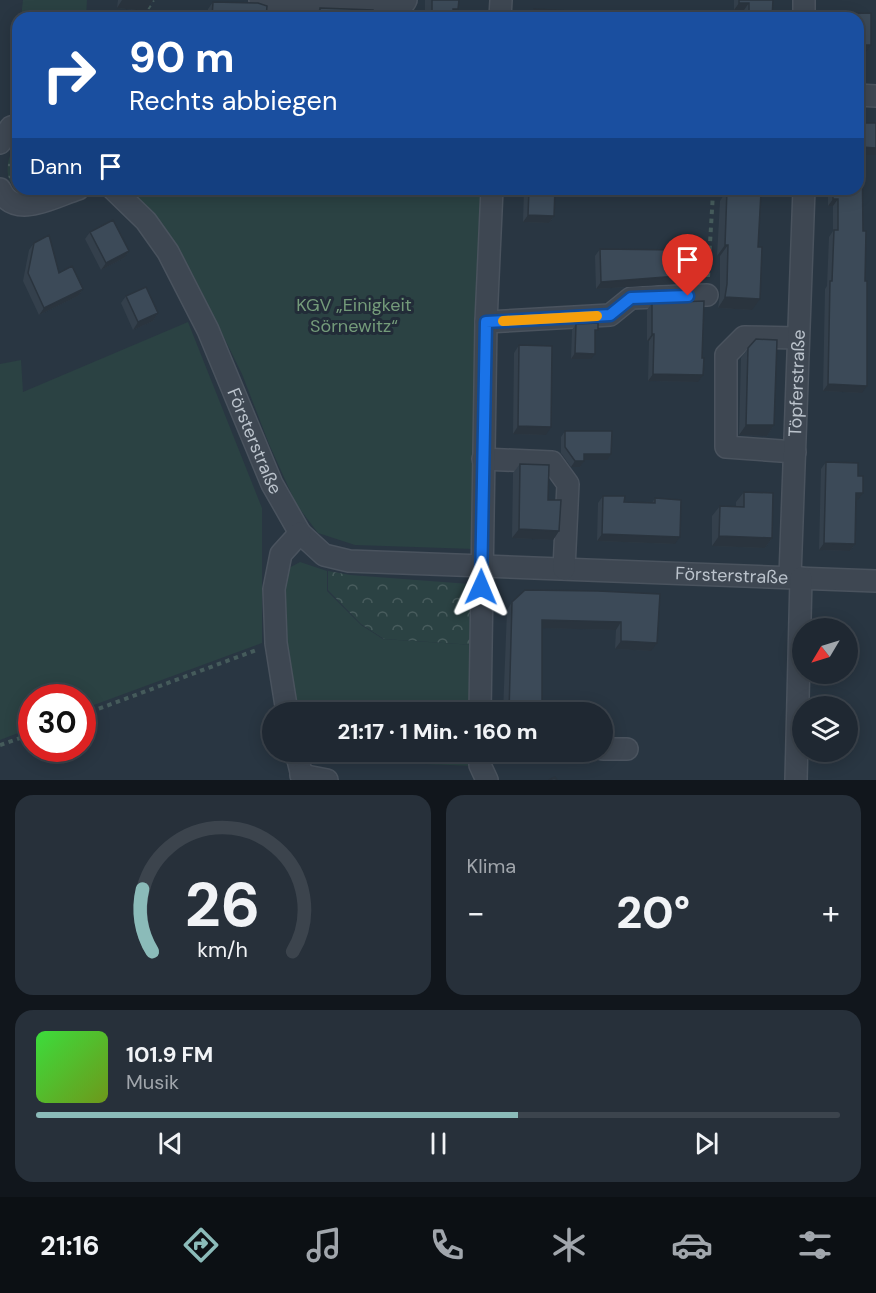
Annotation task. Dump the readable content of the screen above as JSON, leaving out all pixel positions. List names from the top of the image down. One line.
{"streets":{"street":["Töpferstraße","Försterstraße"]},"crossings":[["Töpferstraße","Försterstraße"]],"parks":["KGV „Einigkeit Sörnewitz“"],"north":"bottom left","page":{"turn":["90 m","Rechts abbiegen"],"then":"Dann","limit":"30","trip":"21:17 · 1 Min. · 160 m","tile":"Klima","heat":["−","20°","+"],"song":["101.9 FM","Musik"],"tabs":"21:16","gauge":["26","km/h"]}}
